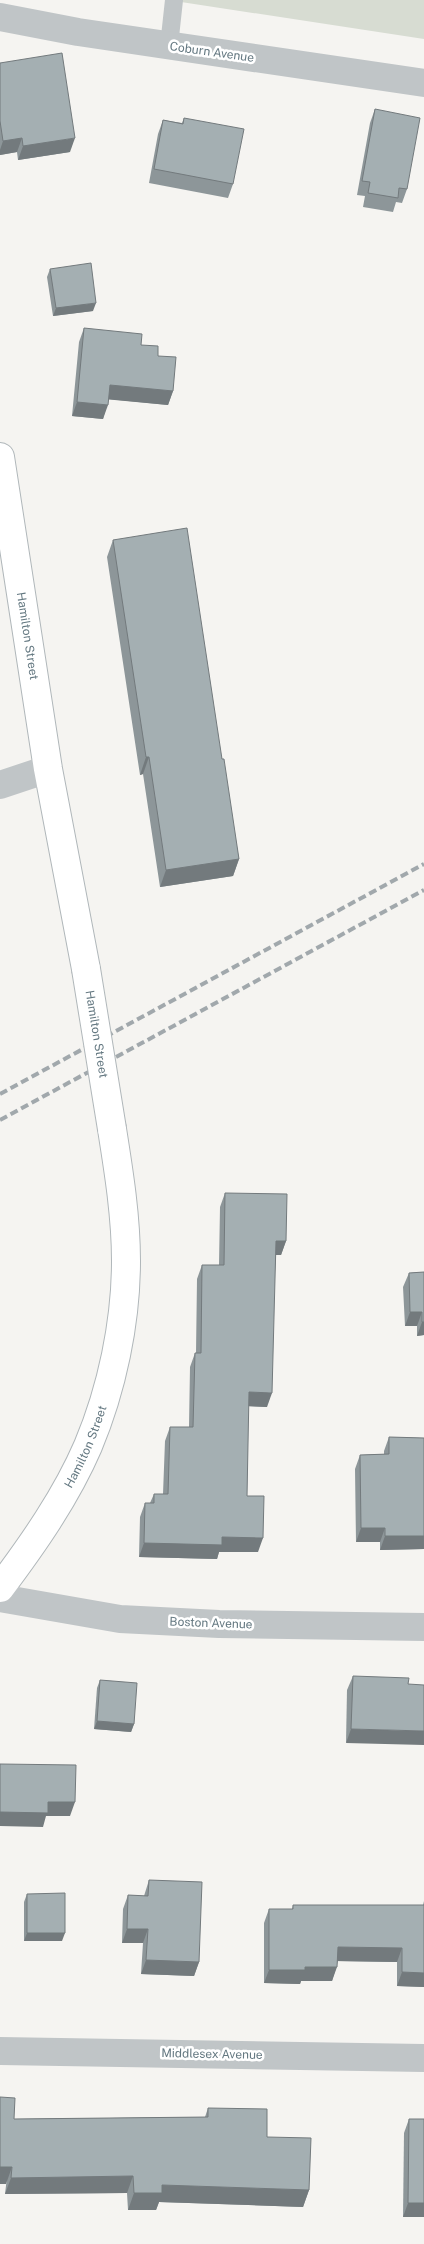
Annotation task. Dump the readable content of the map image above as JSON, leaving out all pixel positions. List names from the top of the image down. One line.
{"streets":{"main road":["Hamilton Street"],"street":["Coburn Avenue","Boston Avenue","Middlesex Avenue"]}}
